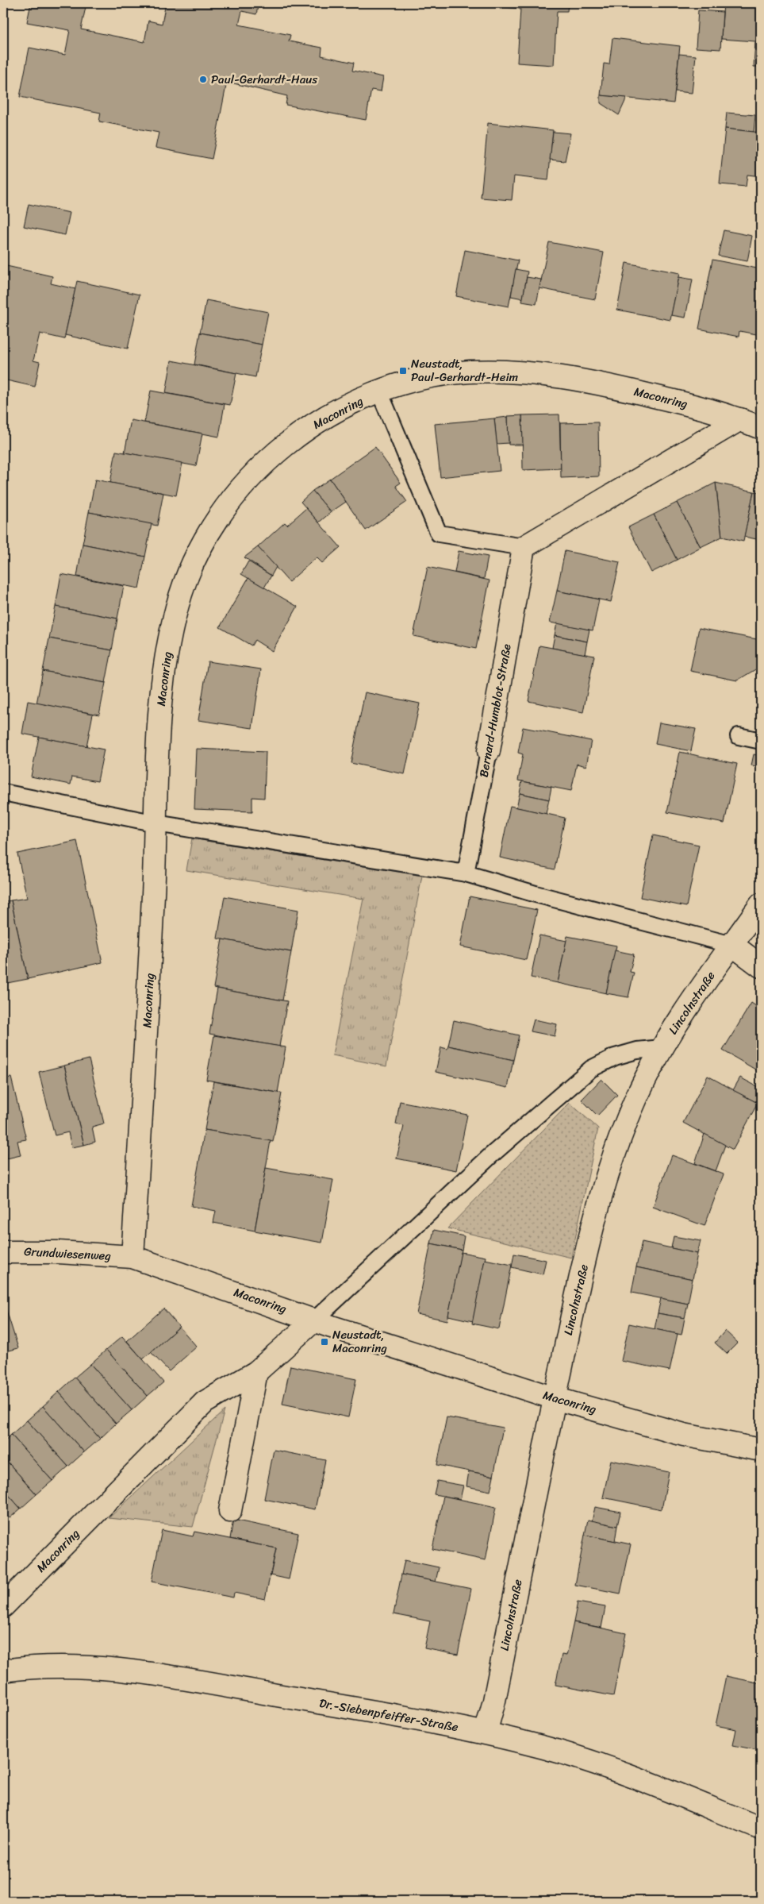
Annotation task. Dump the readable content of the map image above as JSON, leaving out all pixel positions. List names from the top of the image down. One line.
{"streets":{"street":["Maconring","Bernard-Humblot-Straße","Lincolnstraße","Grundwiesenweg","Dr.-Siebenpfeiffer-Straße"]},"crossings":[["Maconring","Lincolnstraße"],["Maconring","Grundwiesenweg"],["Lincolnstraße","Dr.-Siebenpfeiffer-Straße"]],"places":{"other":["Paul-Gerhardt-Haus"],"transit":["Neustadt, Paul-Gerhardt-Heim","Neustadt, Maconring"]}}
